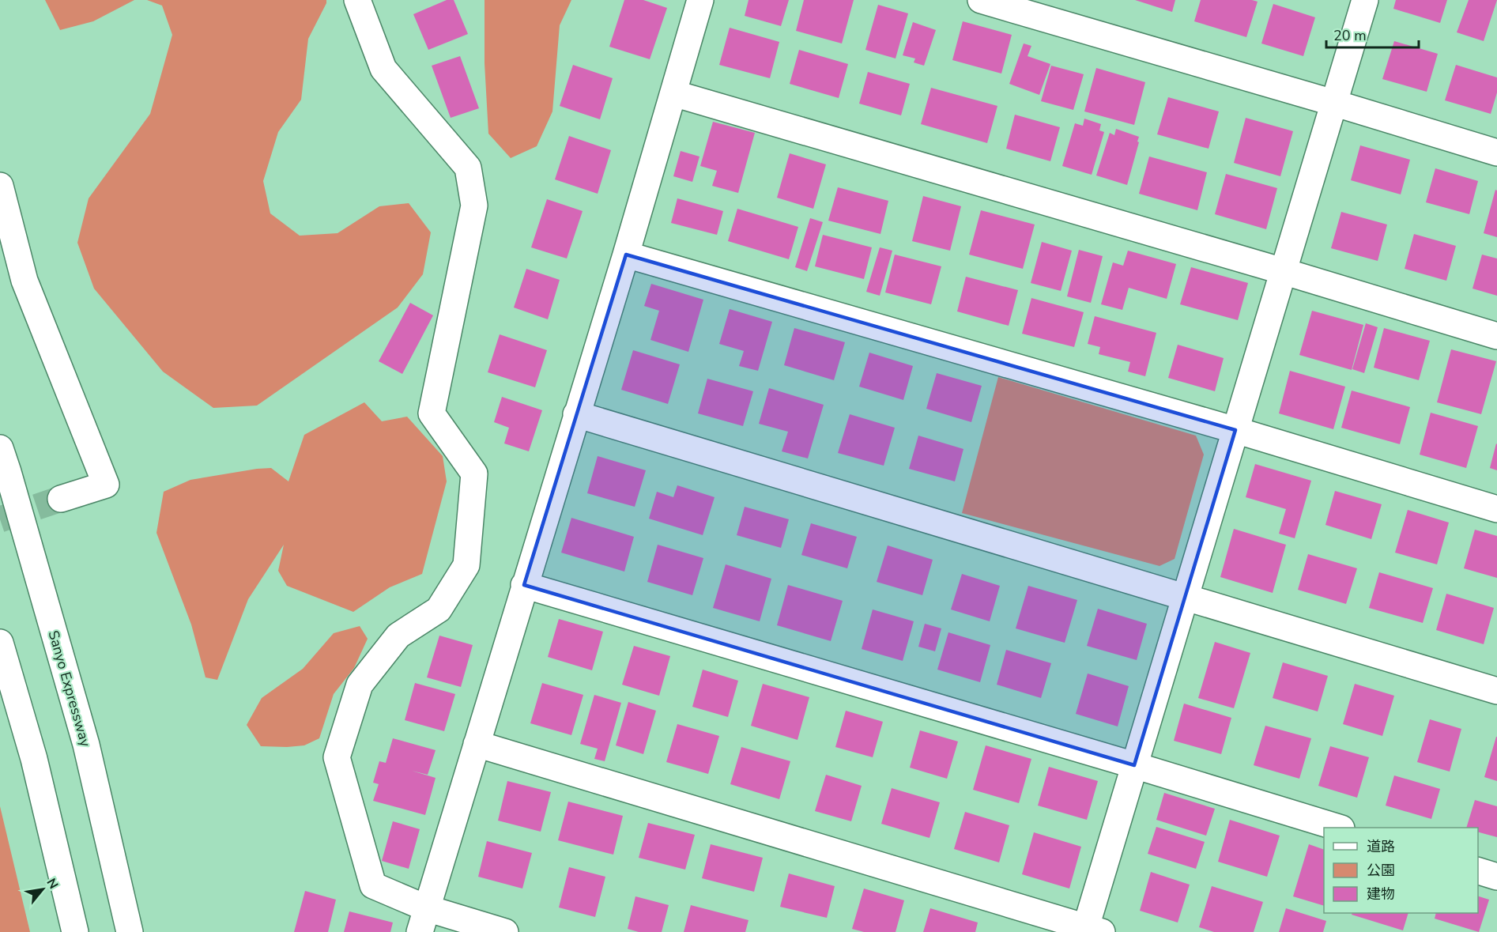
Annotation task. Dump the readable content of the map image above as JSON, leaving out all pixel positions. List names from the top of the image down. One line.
{"streets":{"main road":["Sanyo Expressway"]},"legend":["道路","公園","建物"],"scale_bar":"20 m","north":"top right"}
